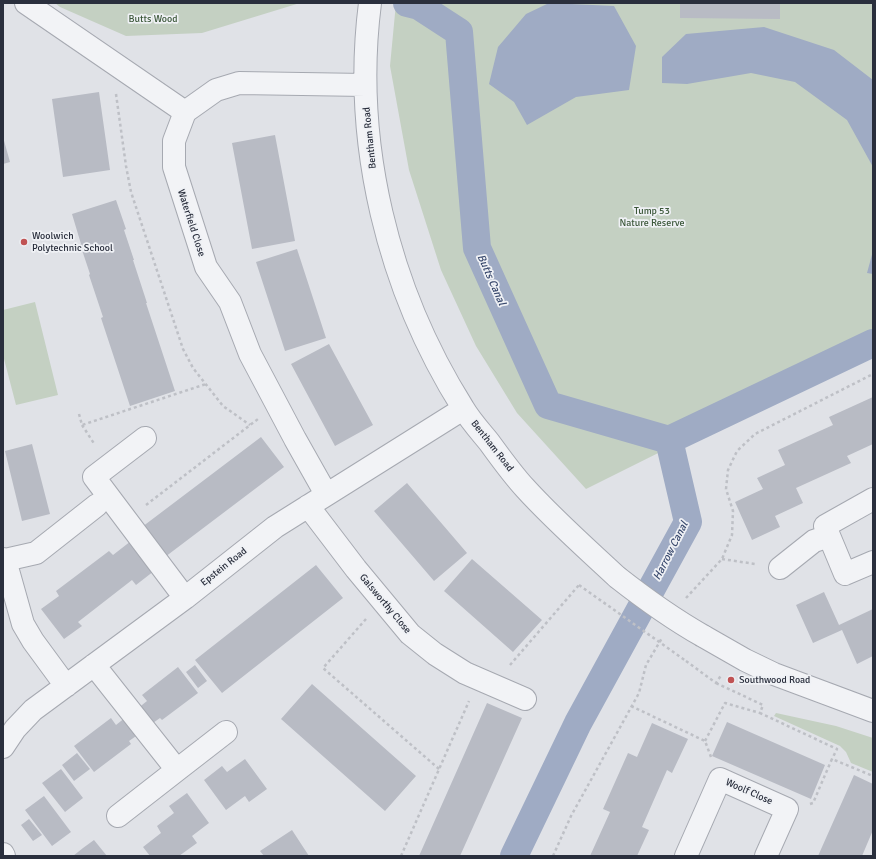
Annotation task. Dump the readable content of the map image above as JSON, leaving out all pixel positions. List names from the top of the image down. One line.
{"streets":{"street":["Bentham Road","Waterfield Close","Epstein Road","Galsworthy Close","Woolf Close"]},"crossings":[["Bentham Road","Epstein Road"],["Waterfield Close","Epstein Road"],["Epstein Road","Galsworthy Close"]],"water":["Butts Canal","Harrow Canal"],"parks":["Butts Wood","Tump 53 Nature Reserve"],"places":["Woolwich Polytechnic School","Southwood Road"]}
